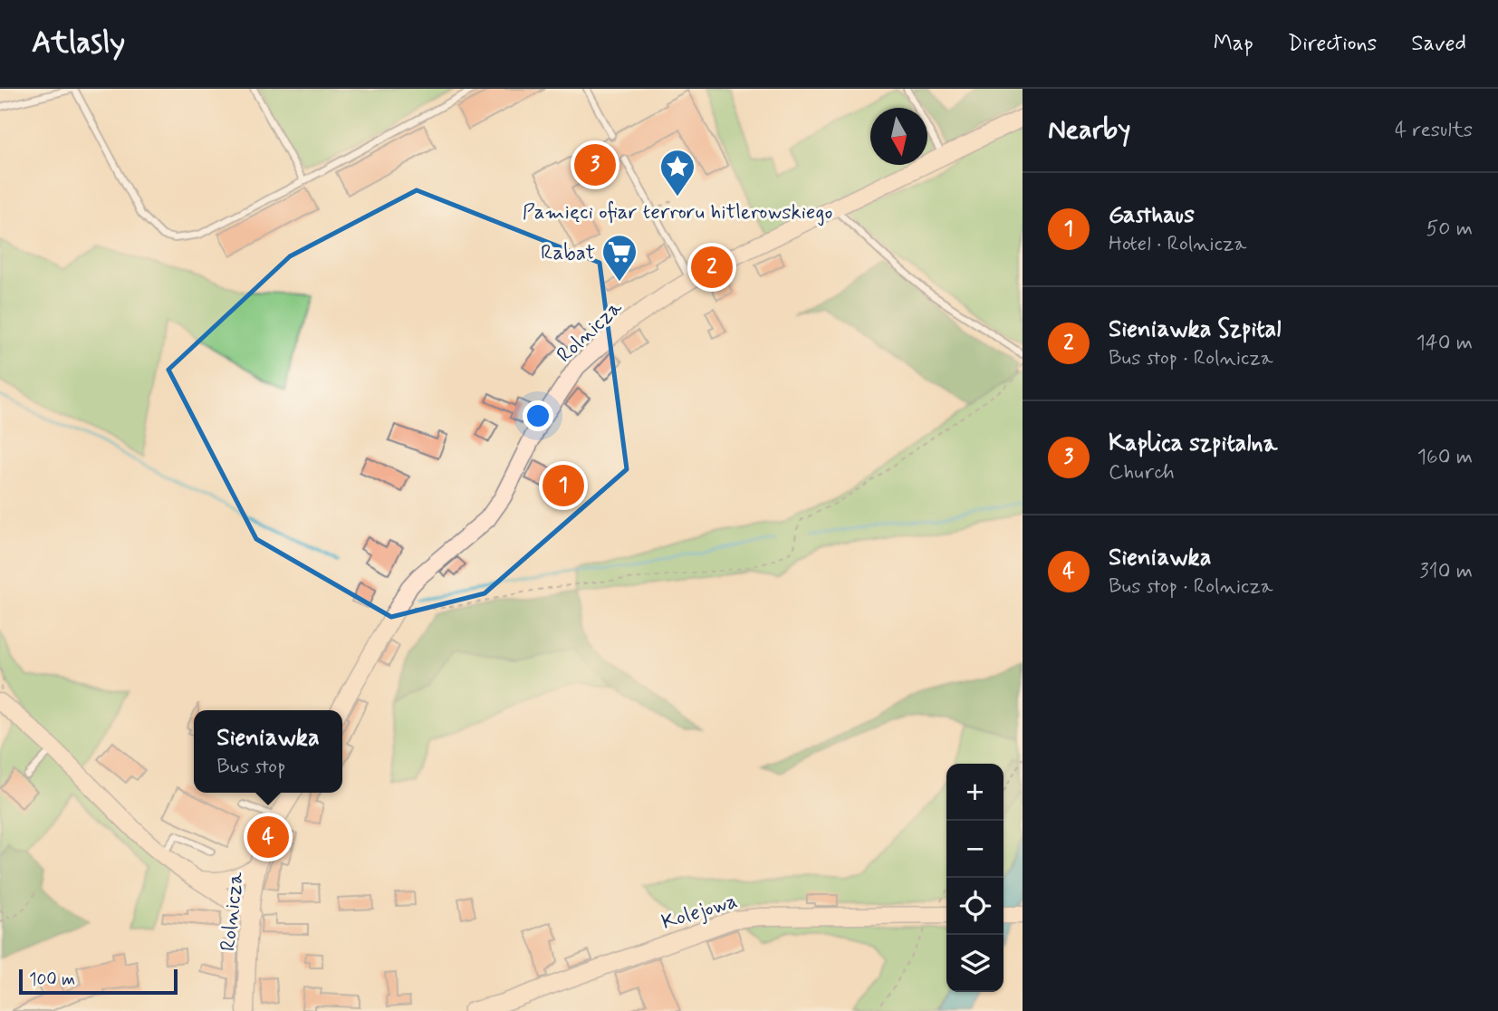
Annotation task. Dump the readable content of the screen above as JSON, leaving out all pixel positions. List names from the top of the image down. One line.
{"streets":{"street":["Rolnicza","Kolejowa"]},"places":{"place":["Pamięci ofiar terroru hitlerowskiego"],"supermarket":["Rabat"]},"scale_bar":"100 m","north":"bottom","page":{"header":"Atlasly","nav":["Map","Directions","Saved"],"heading":["Nearby","4 results"],"pins":["3","2","1","4"],"list":[{"mark":"1","name":"Gasthaus","note":"Hotel · Rolnicza","value":"50 m"},{"mark":"2","name":"Sieniawka Szpital","note":"Bus stop · Rolnicza","value":"140 m"},{"mark":"3","name":"Kaplica szpitalna","note":"Church","value":"160 m"},{"mark":"4","name":"Sieniawka","note":"Bus stop · Rolnicza","value":"310 m"}],"popup":["Sieniawka","Bus stop"],"map_buttons":["+","−"],"scale":"100 m"}}
